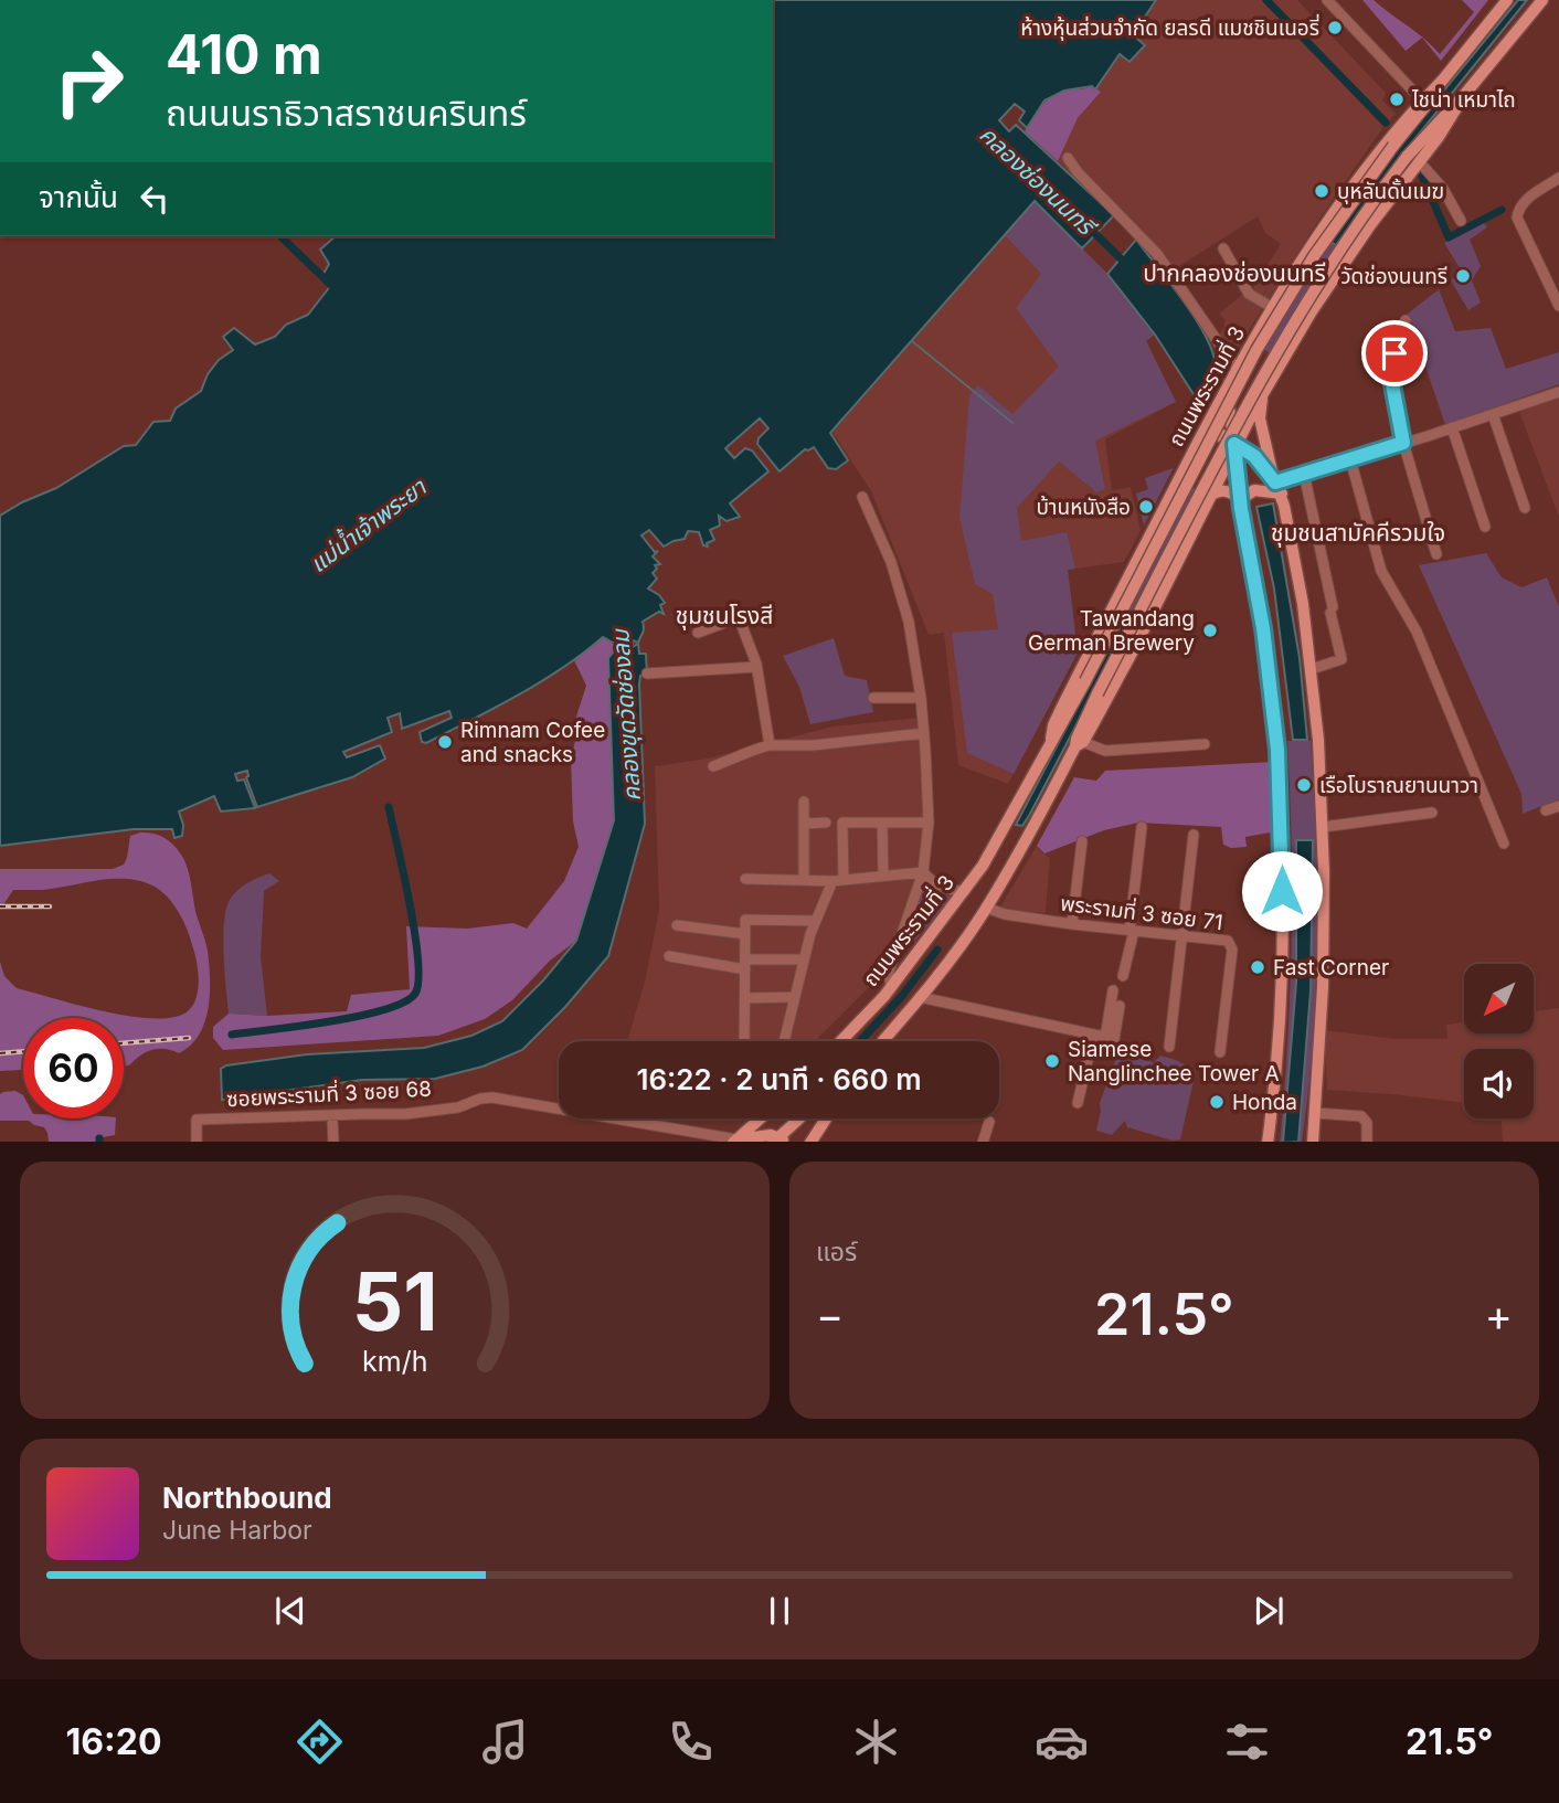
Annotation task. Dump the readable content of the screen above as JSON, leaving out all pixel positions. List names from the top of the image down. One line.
{"streets":{"main road":["ถนนพระรามที่ 3"],"street":["พระรามที่ 3 ซอย 71","ซอยพระรามที่ 3 ซอย 68"]},"crossings":[["ถนนพระรามที่ 3","พระรามที่ 3 ซอย 71"]],"districts":["ปากคลองช่องนนทรี","ชุมชนสามัคคีรวมใจ","ชุมชนโรงสี"],"water":["คลองช่องนนทรี","แม่น้ำเจ้าพระยา","คลองขุดวัดช่องลม"],"places":["ห้างหุ้นส่วนจำกัด ยลรดี แมชชินเนอรี่","ไชน่า เหมาไถ","บุหลันดั้นเมฆ","วัดช่องนนทรี","บ้านหนังสือ","Tawandang German Brewery","Rimnam Cofee and snacks","เรือโบราณยานนาวา","Fast Corner","Siamese Nanglinchee Tower A","Honda"],"north":"bottom left","page":{"turn":["410 m","ถนนนราธิวาสราชนครินทร์"],"then":"จากนั้น","limit":"60","trip":"16:22 · 2 นาที · 660 m","tile":"แอร์","heat":["−","21.5°","+"],"song":["Northbound","June Harbor"],"tabs":["16:20","21.5°"],"gauge":["51","km/h"]}}
